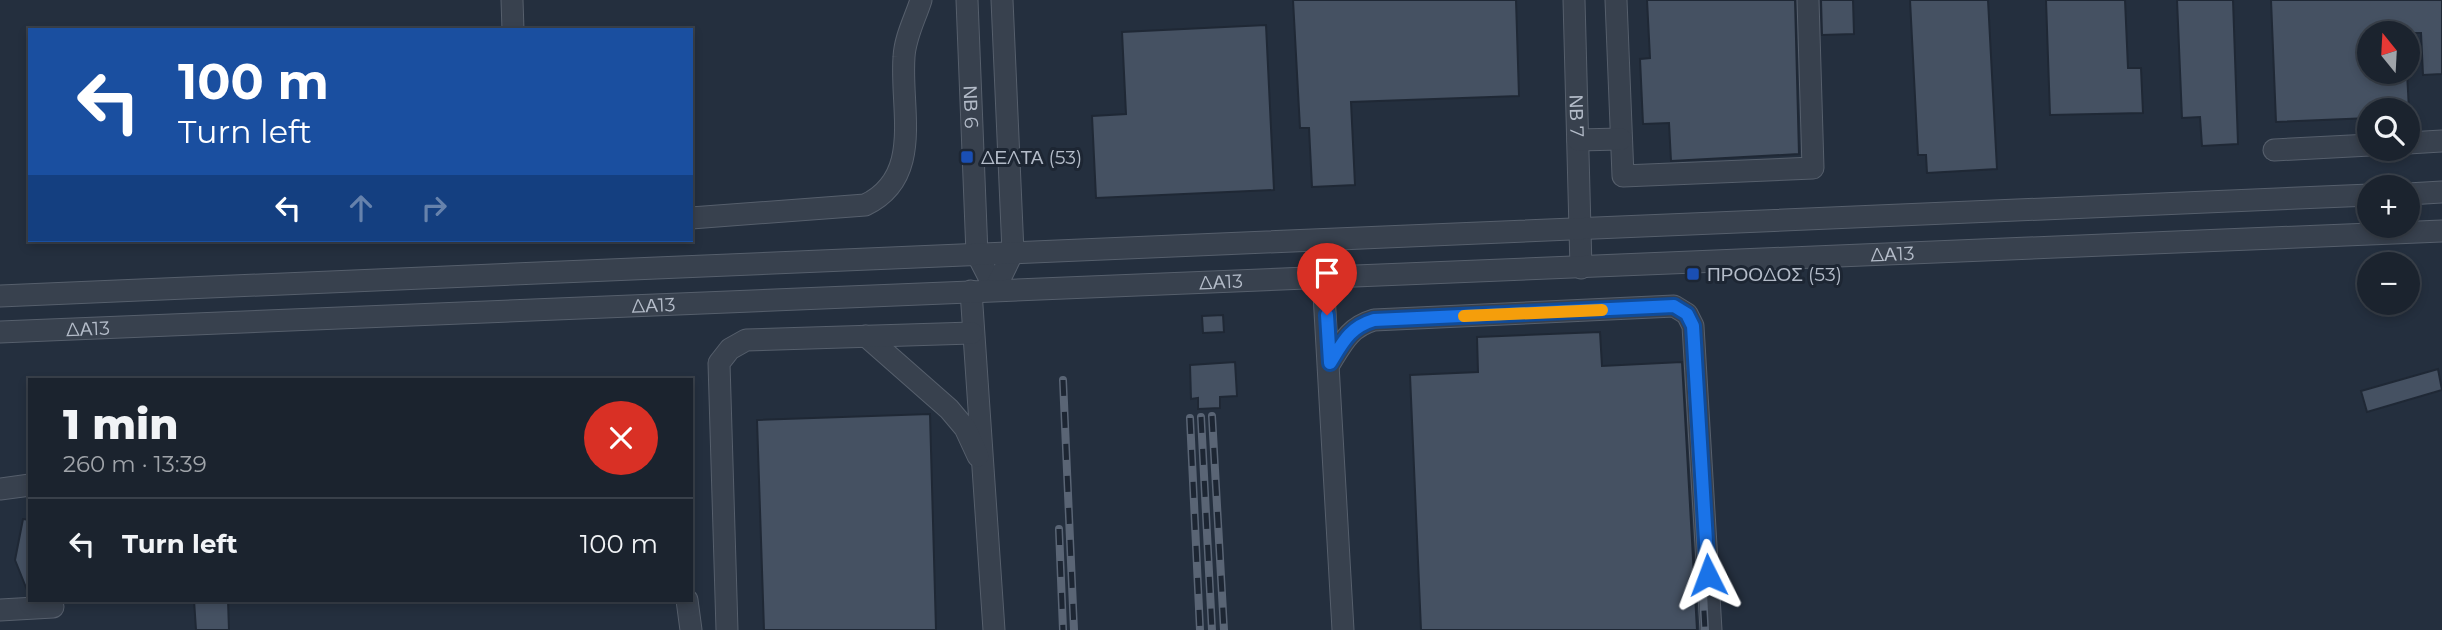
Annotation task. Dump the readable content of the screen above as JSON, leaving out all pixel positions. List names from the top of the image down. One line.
{"streets":{"street":["ΝΒ 6","ΝΒ 7","ΔΑ13"]},"crossings":[["ΝΒ 6","ΔΑ13"],["ΝΒ 7","ΔΑ13"]],"places":{"transit":["ΔΕΛΤΑ (53)","ΠΡΟΟΔΟΣ (53)"]},"north":"top","page":{"map_buttons":["+","−"],"turn":["100 m","Turn left"],"heading":["1 min","260 m · 13:39"],"list":[{"name":"Turn left","value":"100 m"}]}}
